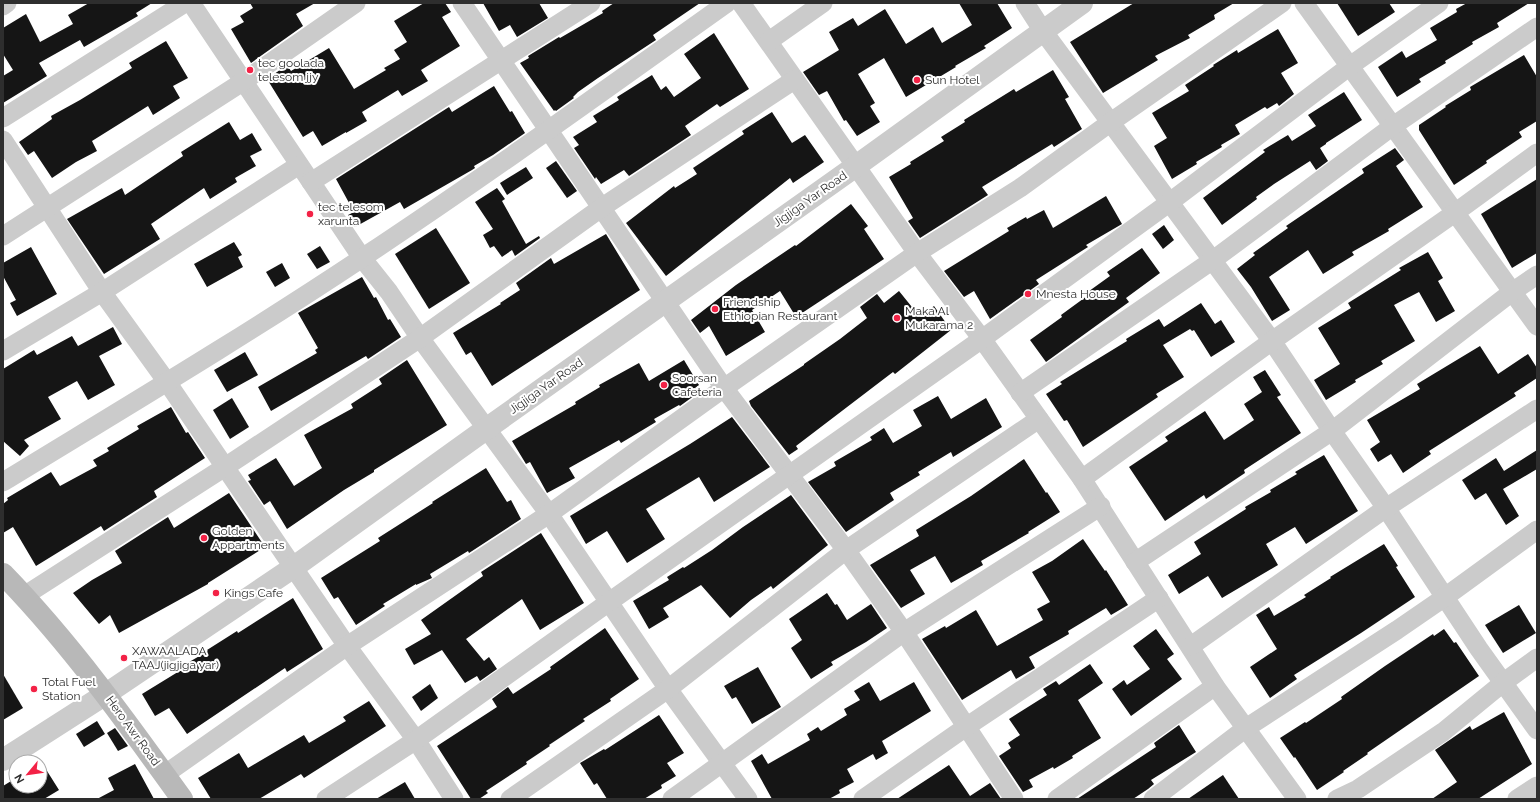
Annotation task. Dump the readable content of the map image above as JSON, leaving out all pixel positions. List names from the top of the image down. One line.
{"streets":{"main road":["Hero Awr Road"],"street":["Jigjiga Yar Road"]},"crossings":[["Jigjiga Yar Road","Hero Awr Road"]],"places":["tec goolada telesom jjy","Sun Hotel","tec telesom xarunta","Mnesta House","Friendship Ethiopian Restaurant","Maka Al Mukarama 2","Soorsan Cafeteria","Golden Appartments","Kings Cafe","XAWAALADA TAAJ(jigjiga yar)","Total Fuel Station"],"north":"bottom left"}
